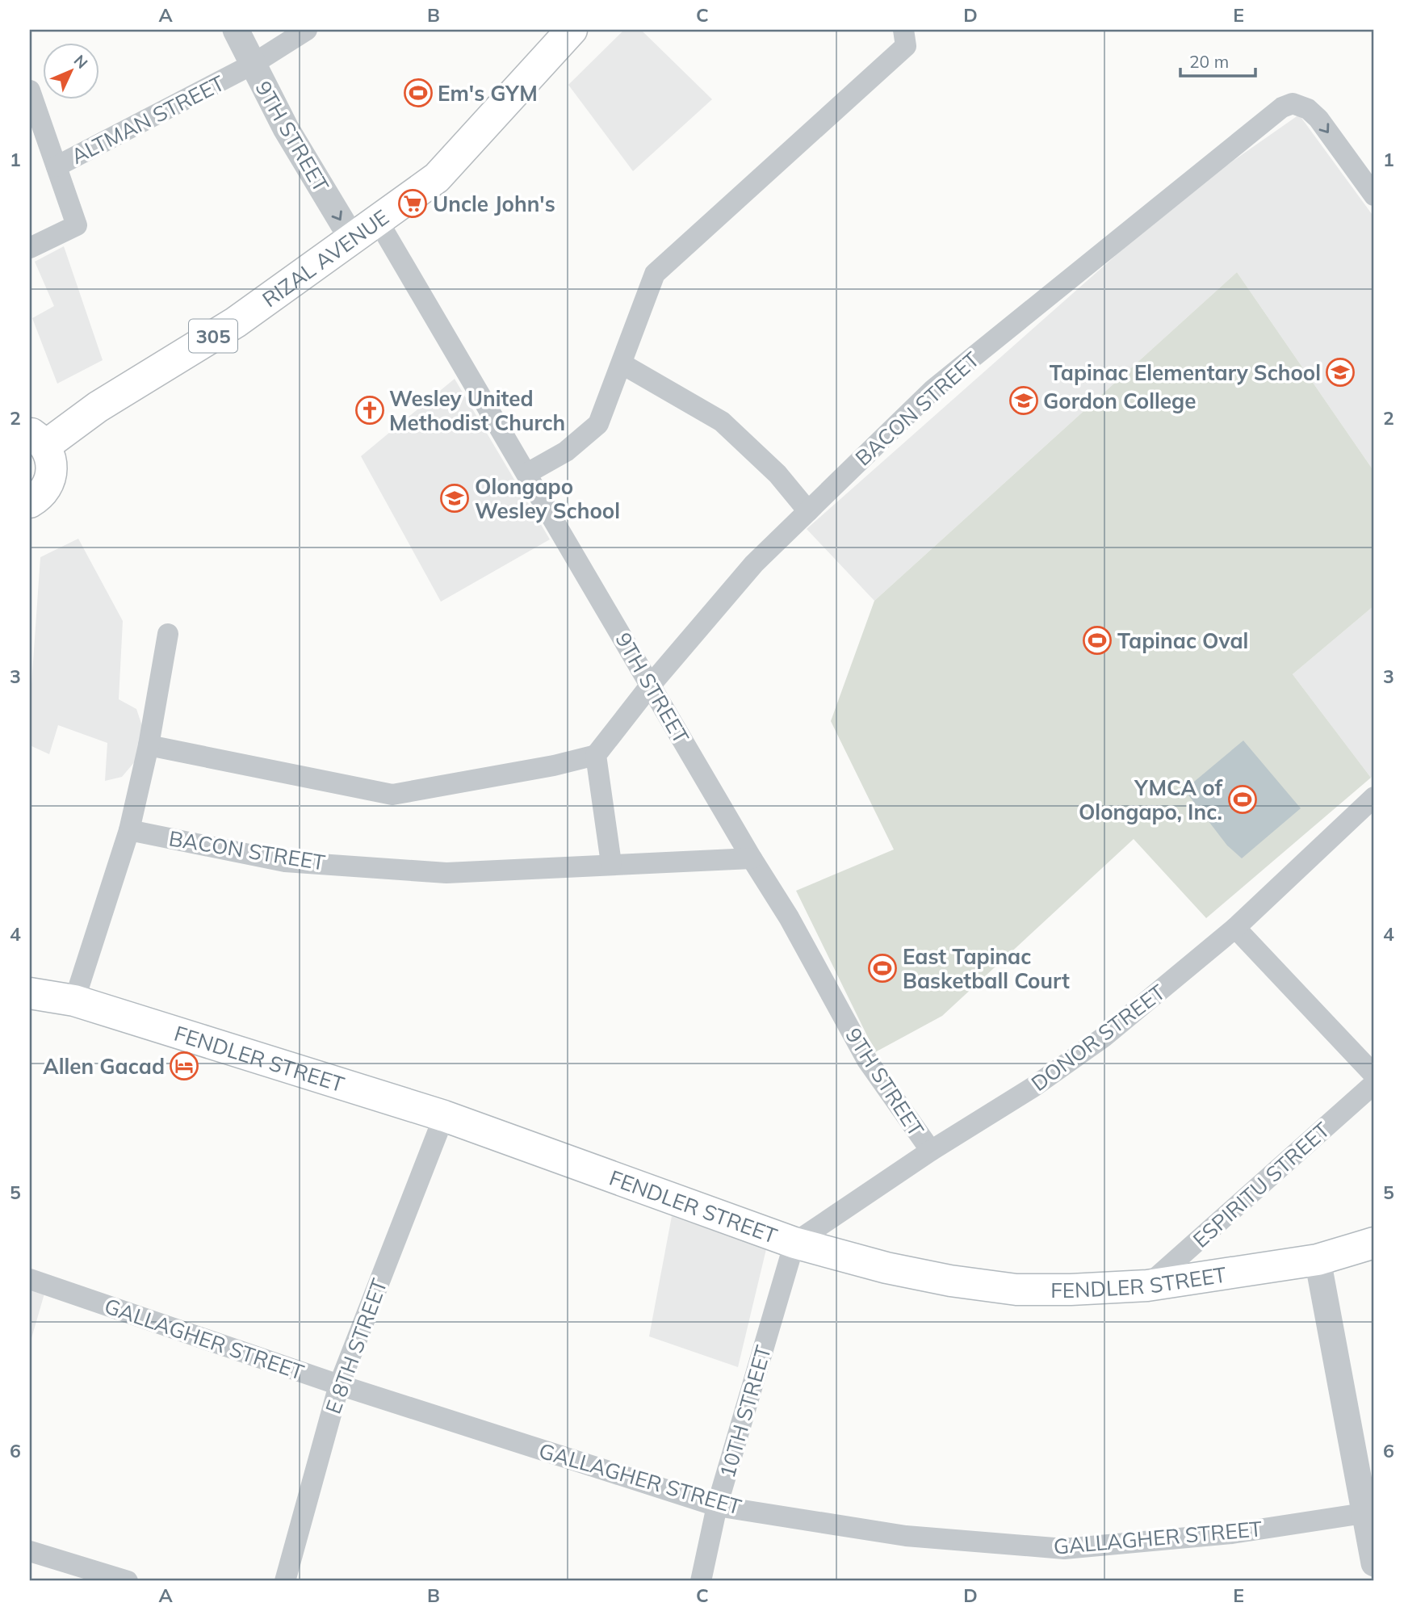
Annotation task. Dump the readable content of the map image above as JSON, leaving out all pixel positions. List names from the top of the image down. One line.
{"streets":{"main road":["RIZAL AVENUE","305","FENDLER STREET"],"street":["ALTMAN STREET","9TH STREET","BACON STREET","DONOR STREET","ESPIRITU STREET","GALLAGHER STREET","E 8TH STREET","10TH STREET"]},"crossings":[["ALTMAN STREET","9TH STREET"],["9TH STREET","RIZAL AVENUE"],["9TH STREET","BACON STREET"],["9TH STREET","DONOR STREET"],["RIZAL AVENUE","305"],["DONOR STREET","FENDLER STREET"],["DONOR STREET","10TH STREET"],["FENDLER STREET","ESPIRITU STREET"],["FENDLER STREET","E 8TH STREET"],["FENDLER STREET","10TH STREET"],["GALLAGHER STREET","E 8TH STREET"],["GALLAGHER STREET","10TH STREET"]],"one_way":["BACON STREET"],"places":{"sports":["Em's GYM","Tapinac Oval","YMCA of Olongapo, Inc.","East Tapinac Basketball Court"],"supermarket":["Uncle John's"],"school or university":["Tapinac Elementary School","Gordon College","Olongapo Wesley School"],"church":["Wesley United Methodist Church"],"hotel":["Allen Gacad"]},"scale_bar":"20 m","north":"top right","grid":{"columns":["A","B","C","D","E"],"rows":["1","2","3","4","5","6"]}}
